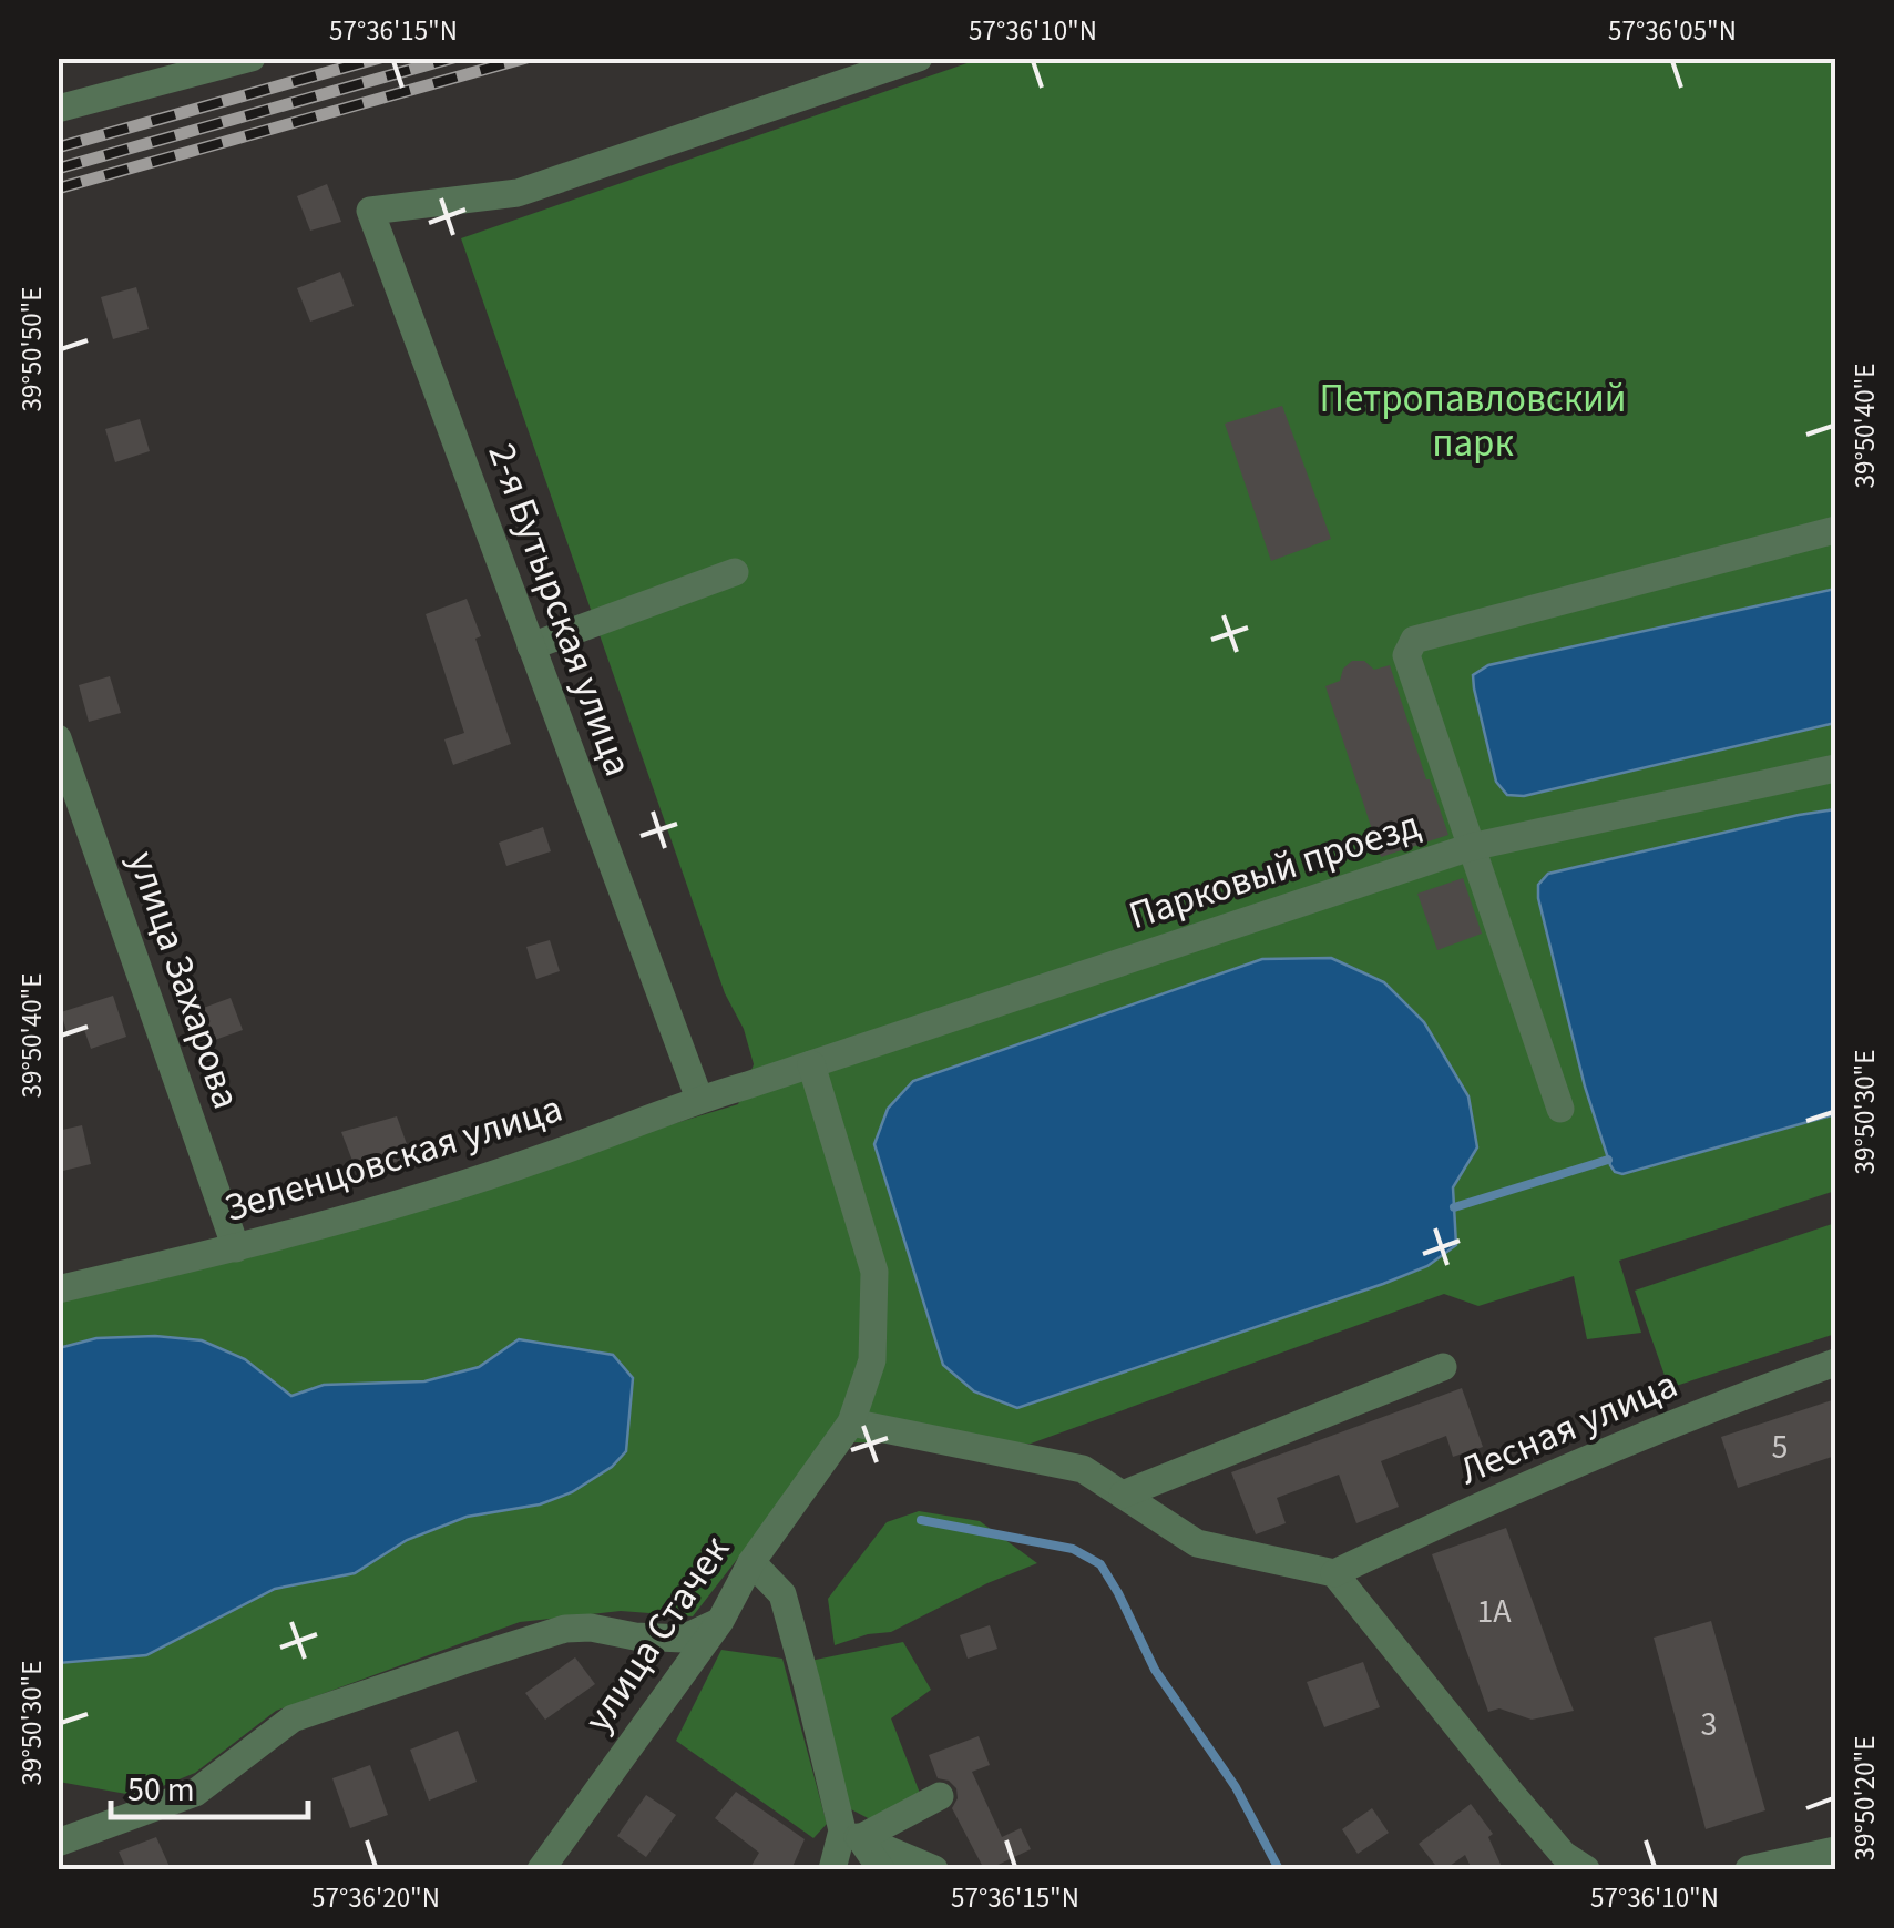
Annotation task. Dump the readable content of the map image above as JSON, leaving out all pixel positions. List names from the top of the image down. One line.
{"streets":{"street":["2-я Бутырская улица","Парковый проезд","улица Захарова","Зеленцовская улица","Лесная улица","улица Стачек"]},"crossings":[["2-я Бутырская улица","Зеленцовская улица"],["Парковый проезд","Зеленцовская улица"],["Парковый проезд","улица Стачек"],["улица Захарова","Зеленцовская улица"]],"parks":["Петропавловский парк"],"house_numbers":["5","1А","3"],"scale_bar":"50 m","coordinates":["57°36'15\"N","57°36'10\"N","57°36'05\"N","39°50'50\"E","39°50'40\"E","39°50'30\"E","39°50'20\"E","57°36'20\"N"]}
